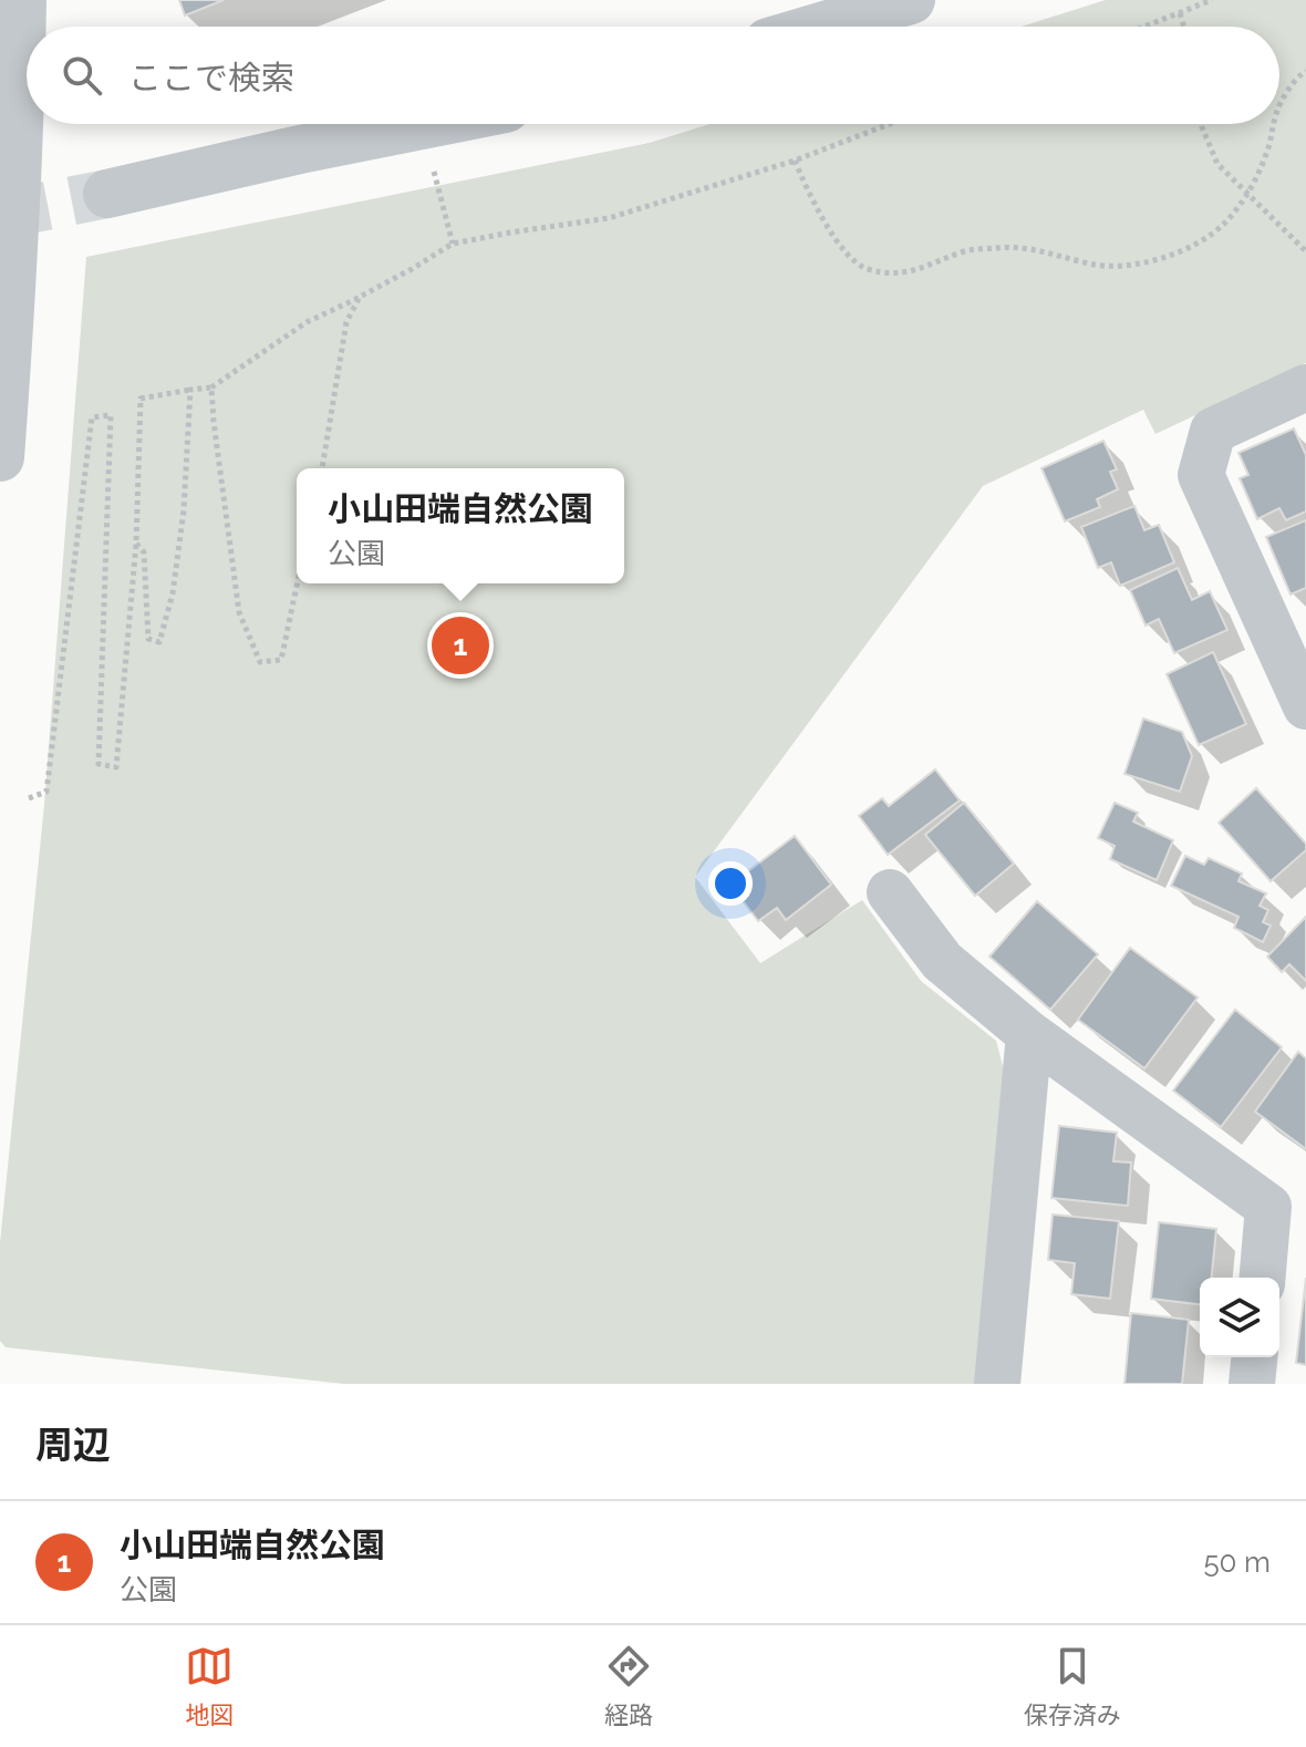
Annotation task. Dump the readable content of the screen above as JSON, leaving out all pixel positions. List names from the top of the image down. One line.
{"page":{"search":"ここで検索","popup":["小山田端自然公園","公園"],"pins":"1","heading":"周辺","list":[{"mark":"1","name":"小山田端自然公園","note":"公園","value":"50 m"}],"nav":["地図","経路","保存済み"]}}
